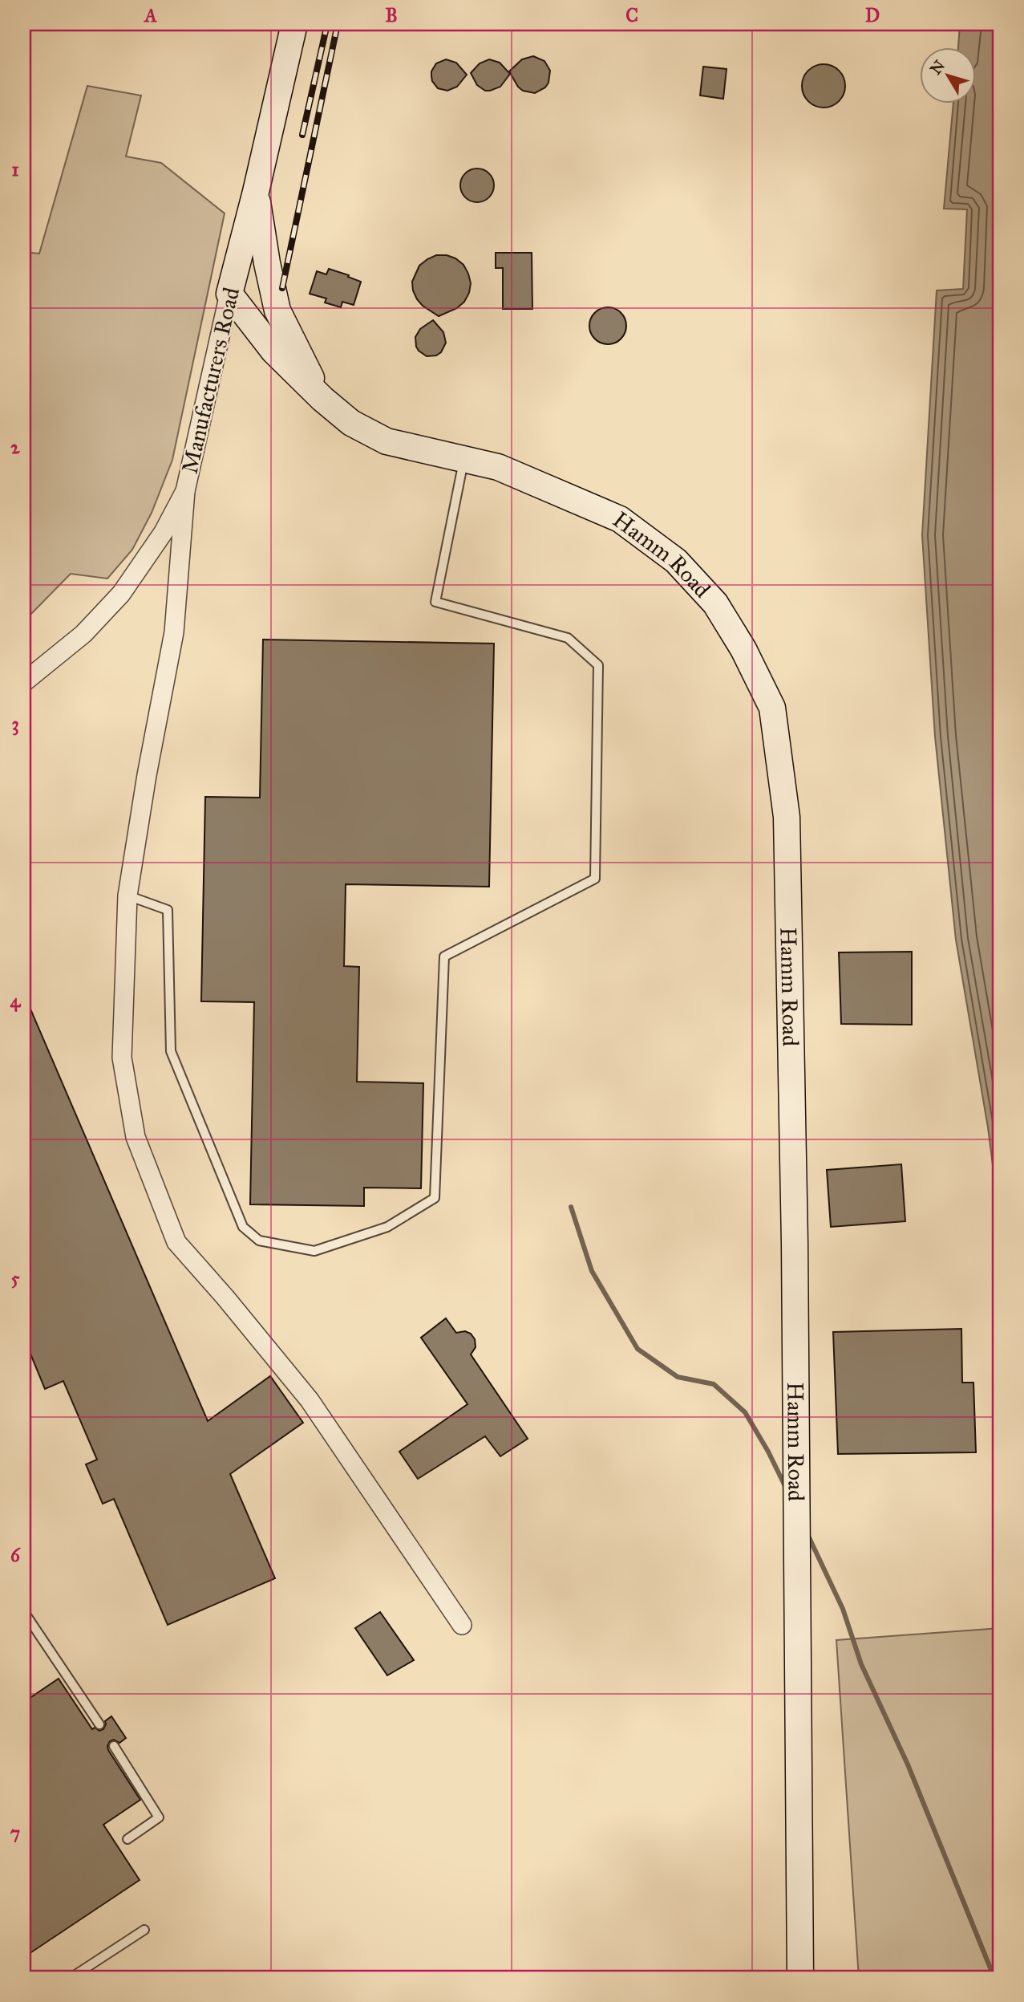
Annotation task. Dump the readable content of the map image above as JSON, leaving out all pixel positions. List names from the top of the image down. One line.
{"streets":{"main road":["Manufacturers Road","Hamm Road"]},"crossings":[["Manufacturers Road","Hamm Road"]],"north":"top left","grid":{"columns":["A","B","C","D"],"rows":["1","2","3","4","5","6","7"]}}
